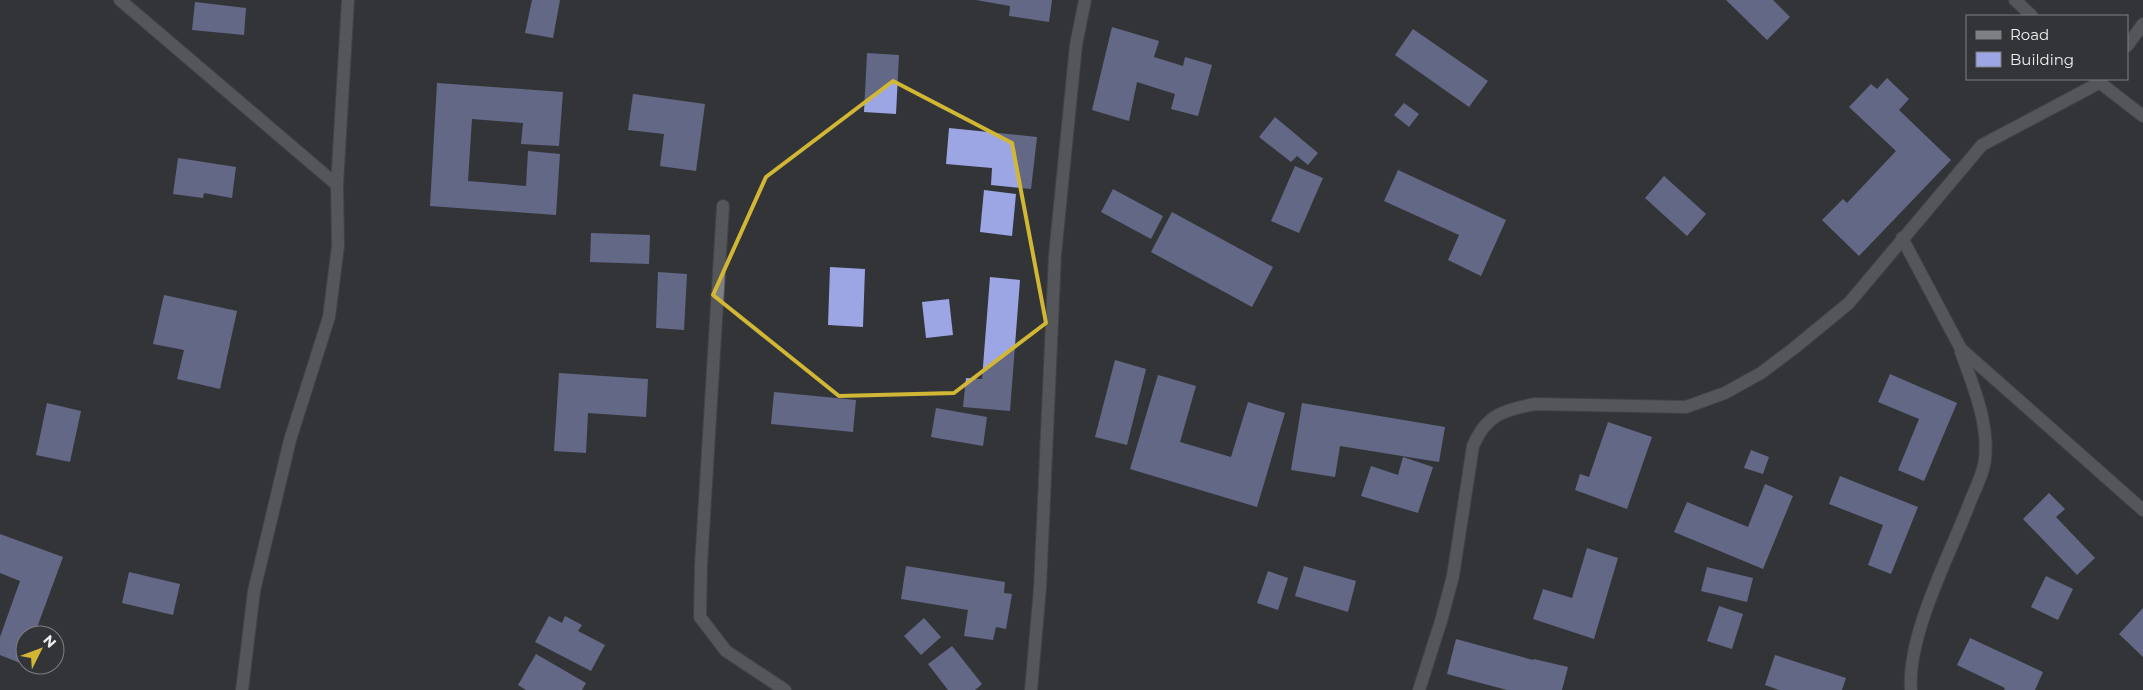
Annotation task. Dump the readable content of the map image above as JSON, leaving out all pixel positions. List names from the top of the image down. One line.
{"legend":["Road","Building"],"north":"top right"}
